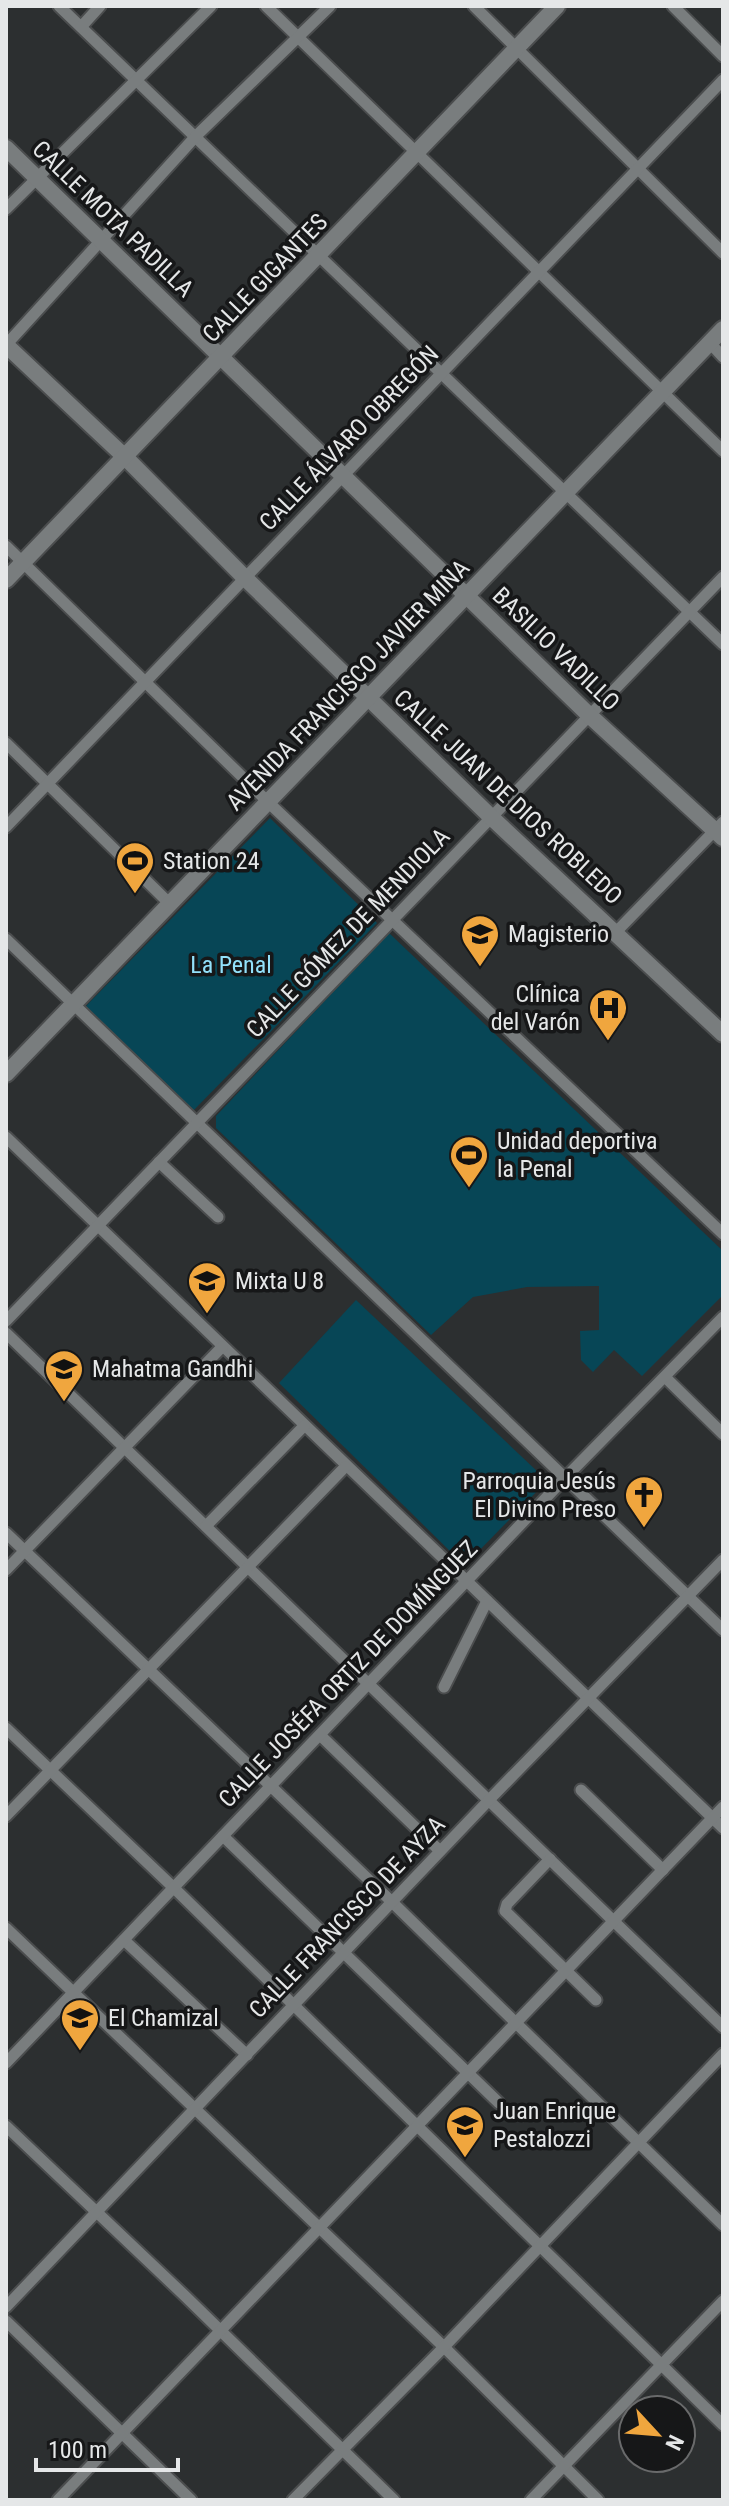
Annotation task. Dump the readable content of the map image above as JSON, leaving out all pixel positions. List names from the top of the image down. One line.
{"streets":{"street":["CALLE MOTA PADILLA","CALLE GIGANTES","CALLE ÁLVARO OBREGÓN","BASILIO VADILLO","AVENIDA FRANCISCO JAVIER MINA","CALLE JUAN DE DIOS ROBLEDO","CALLE GÓMEZ DE MENDIOLA","CALLE JOSÉFA ORTIZ DE DOMÍNGUEZ","CALLE FRANCISCO DE AYZA"]},"crossings":[["CALLE MOTA PADILLA","CALLE GIGANTES"],["CALLE MOTA PADILLA","BASILIO VADILLO"],["CALLE GIGANTES","BASILIO VADILLO"],["CALLE GIGANTES","CALLE JUAN DE DIOS ROBLEDO"],["CALLE ÁLVARO OBREGÓN","BASILIO VADILLO"],["CALLE ÁLVARO OBREGÓN","CALLE JUAN DE DIOS ROBLEDO"],["BASILIO VADILLO","AVENIDA FRANCISCO JAVIER MINA"],["BASILIO VADILLO","CALLE GÓMEZ DE MENDIOLA"],["AVENIDA FRANCISCO JAVIER MINA","CALLE JUAN DE DIOS ROBLEDO"],["CALLE JUAN DE DIOS ROBLEDO","CALLE GÓMEZ DE MENDIOLA"]],"parks":["La Penal"],"places":{"sports":["Station 24","Unidad deportiva la Penal"],"school or university":["Magisterio","Mixta U 8","Mahatma Gandhi","El Chamizal","Juan Enrique Pestalozzi"],"hospital":["Clínica del Varón"],"church":["Parroquia Jesús El Divino Preso"]},"scale_bar":"100 m","north":"bottom right"}
